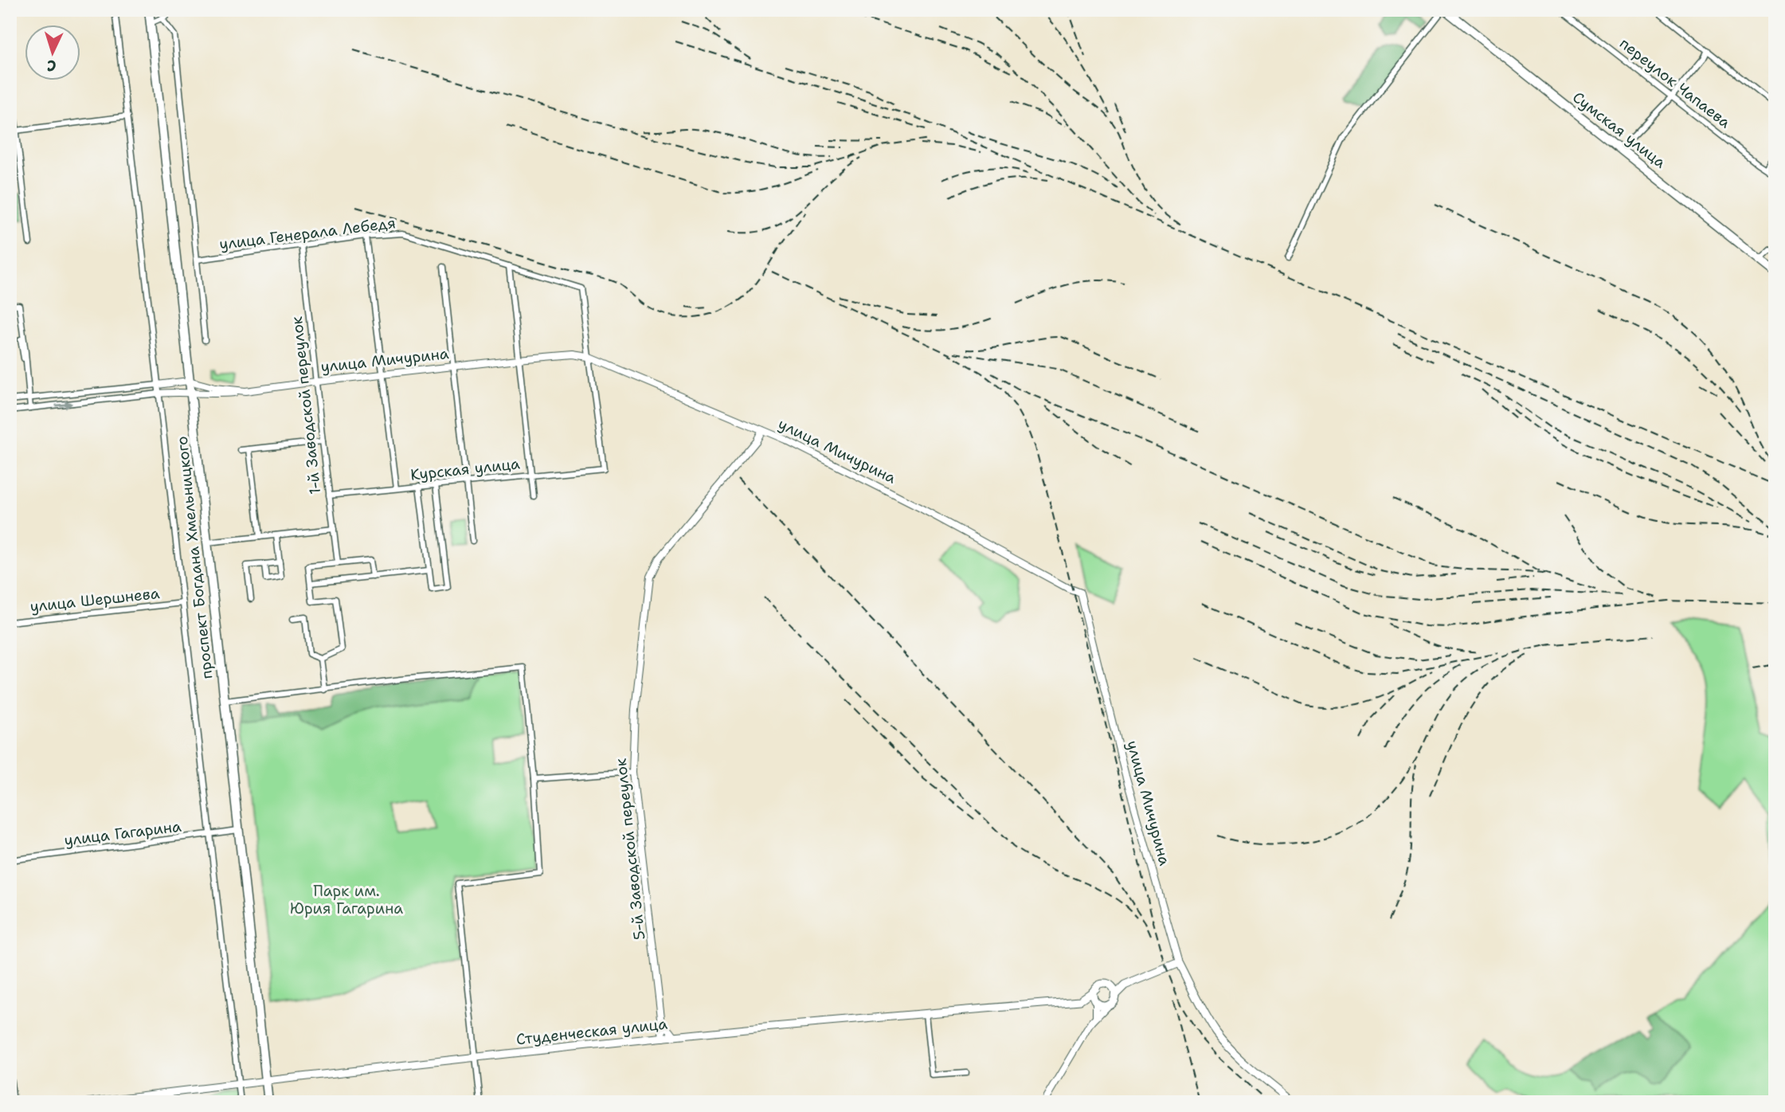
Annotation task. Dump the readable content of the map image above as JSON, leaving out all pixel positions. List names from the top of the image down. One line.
{"streets":{"main road":["Сумская улица","улица Мичурина","проспект Богдана Хмельницкого","Студенческая улица"],"street":["переулок Чапаева","улица Генерала Лебедя","1-й Заводской переулок","Курская улица","улица Шершнева","улица Гагарина","5-й Заводской переулок"]},"crossings":[["улица Генерала Лебедя","улица Мичурина"],["улица Генерала Лебедя","1-й Заводской переулок"],["улица Генерала Лебедя","Курская улица"],["улица Мичурина","1-й Заводской переулок"],["улица Мичурина","Курская улица"],["улица Мичурина","проспект Богдана Хмельницкого"],["улица Мичурина","5-й Заводской переулок"],["1-й Заводской переулок","Курская улица"],["проспект Богдана Хмельницкого","улица Гагарина"],["проспект Богдана Хмельницкого","Студенческая улица"],["5-й Заводской переулок","Студенческая улица"]],"parks":["Парк им. Юрия Гагарина"],"north":"bottom"}
